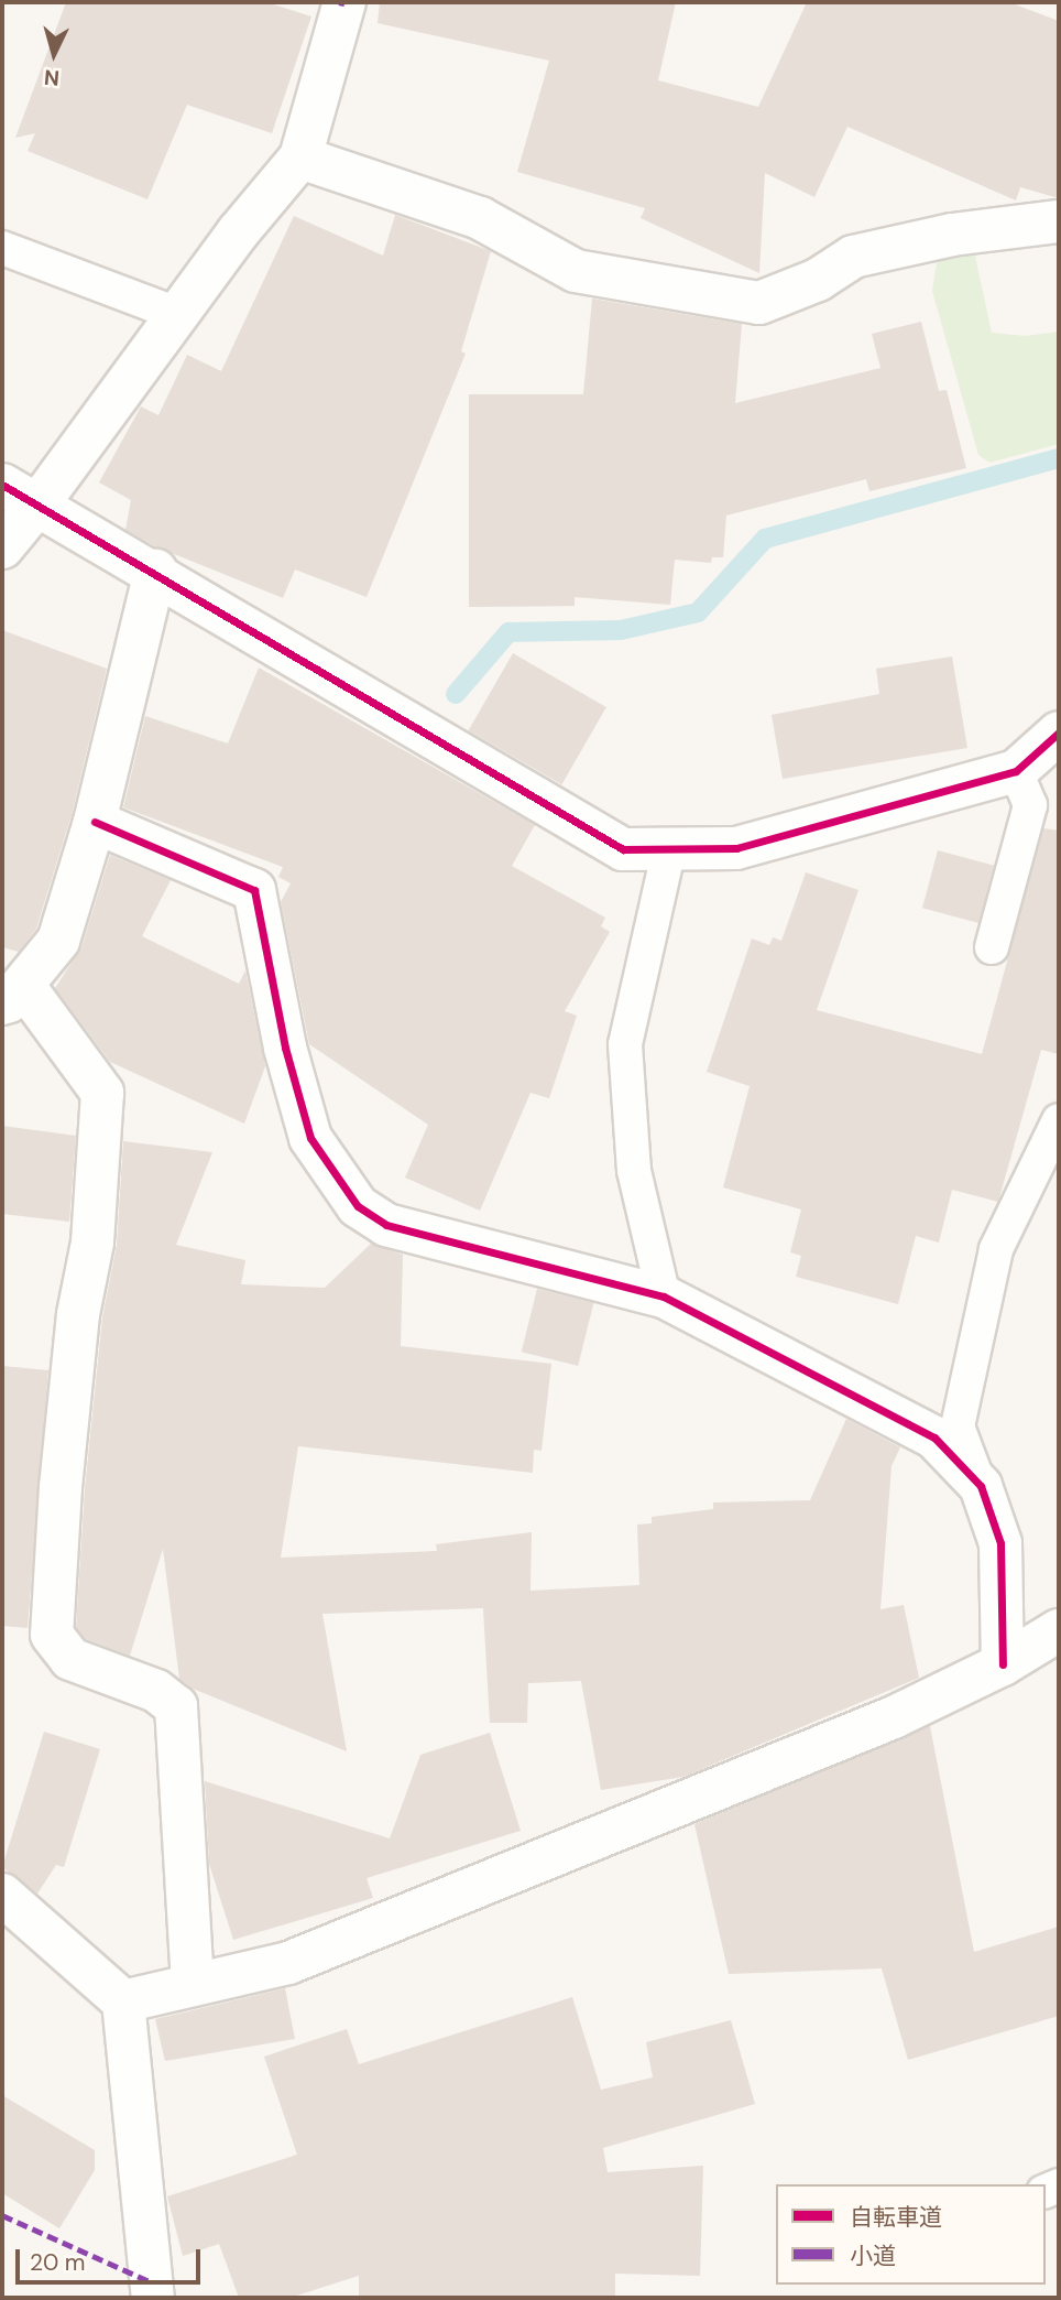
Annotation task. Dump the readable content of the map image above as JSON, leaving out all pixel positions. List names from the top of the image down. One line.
{"legend":["自転車道","小道"],"scale_bar":"20 m","north":"bottom"}
